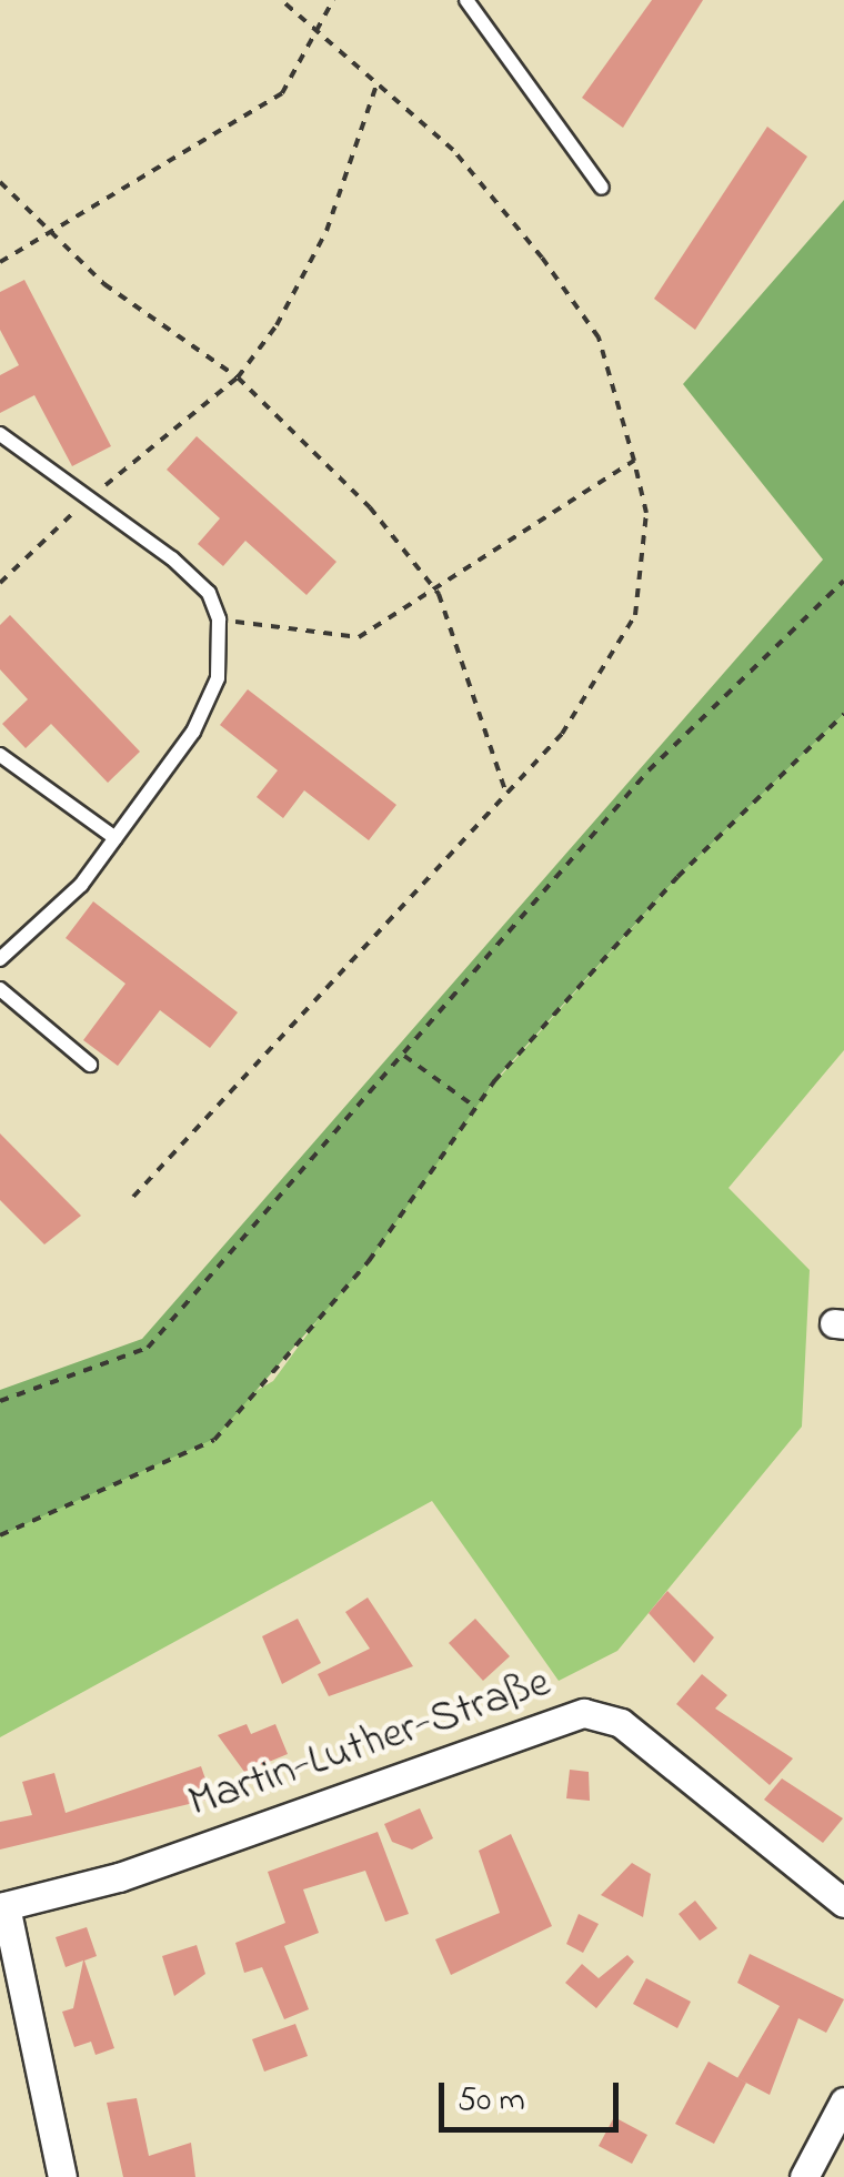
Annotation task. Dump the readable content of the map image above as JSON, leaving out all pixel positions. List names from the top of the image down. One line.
{"streets":{"street":["Martin-Luther-Straße"]},"scale_bar":"50 m"}
